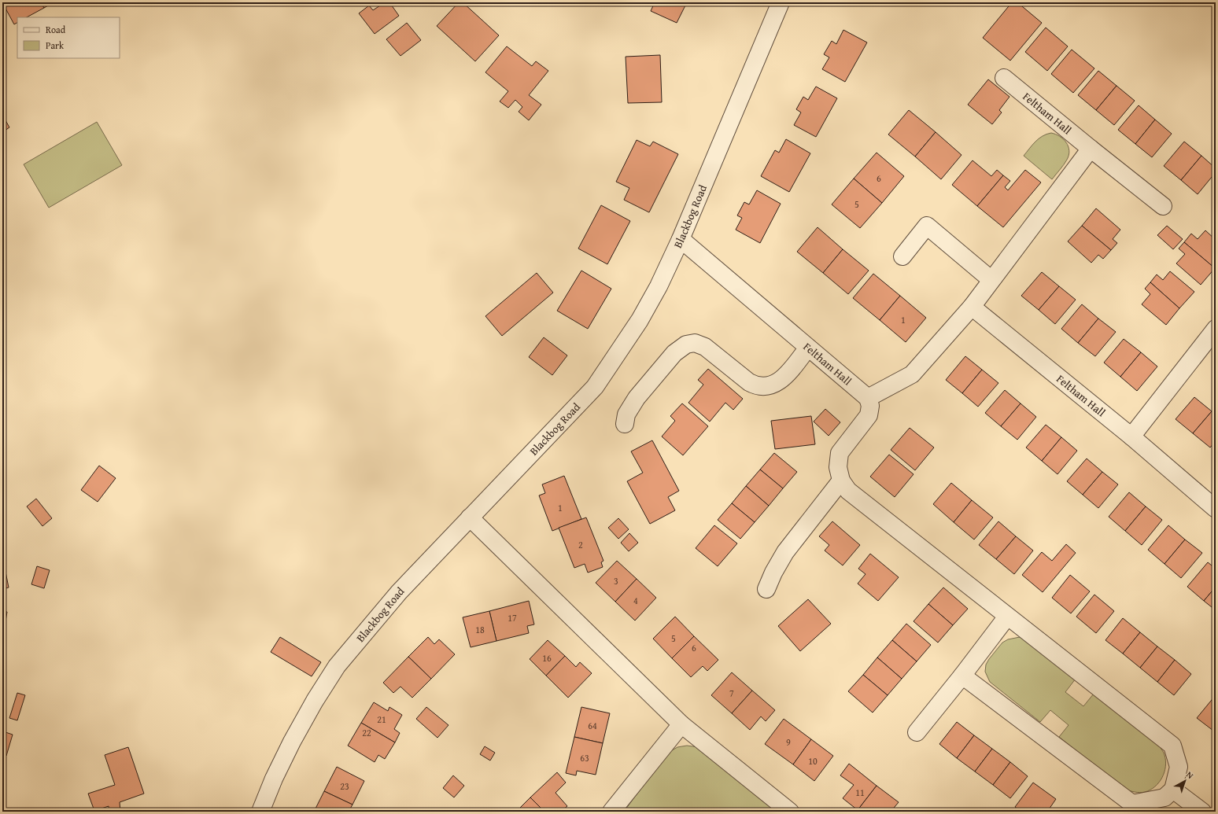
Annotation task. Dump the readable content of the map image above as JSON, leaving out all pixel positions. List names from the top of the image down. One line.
{"streets":{"street":["Feltham Hall","Blackbog Road"]},"crossings":[["Feltham Hall","Blackbog Road"]],"house_numbers":["6","5","1","1","2","3","4","17","18","5","6","16","7","21","64","22","9","63","10","23","11"],"legend":["Road","Park"],"north":"top right"}
